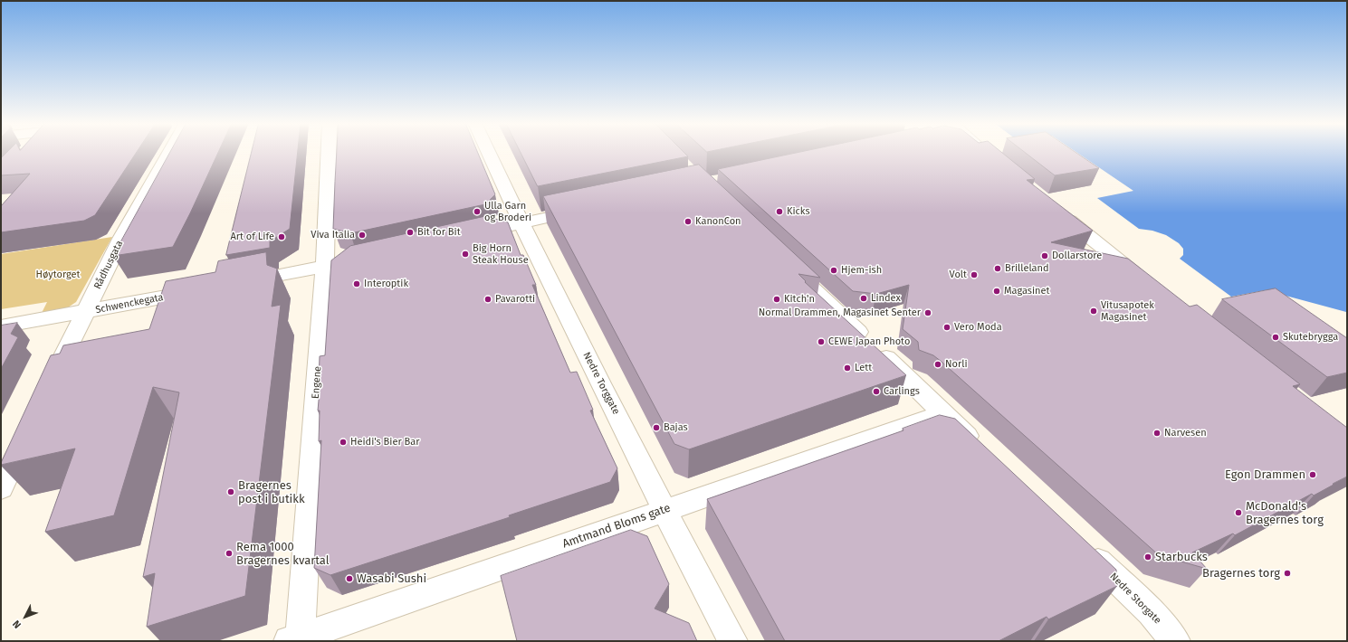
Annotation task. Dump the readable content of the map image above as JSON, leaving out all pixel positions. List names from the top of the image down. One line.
{"streets":{"street":["Rådhusgata","Schwenckegata","Engene","Nedre Torggate","Amtmand Bloms gate","Nedre Storgate"]},"crossings":[["Rådhusgata","Schwenckegata"],["Engene","Amtmand Bloms gate"],["Nedre Torggate","Amtmand Bloms gate"]],"parks":["Høytorget"],"places":["Ulla Garn og Broderi","Kicks","KanonCon","Bit for Bit","Viva Italia","Art of Life","Big Horn Steak House","Dollarstore","Brilleland","Hjem-ish","Volt","Interoptik","Magasinet","Lindex","Pavarotti","Kitch'n","Vitusapotek Magasinet","Normal Drammen, Magasinet Senter","Vero Moda","Skutebrygga","CEWE Japan Photo","Norli","Lett","Carlings","Bajas","Narvesen","Heidi's Bier Bar","Egon Drammen","Bragernes post i butikk","McDonald's Bragernes torg","Rema 1000 Bragernes kvartal","Starbucks","Bragernes torg","Wasabi Sushi"],"north":"bottom left"}
